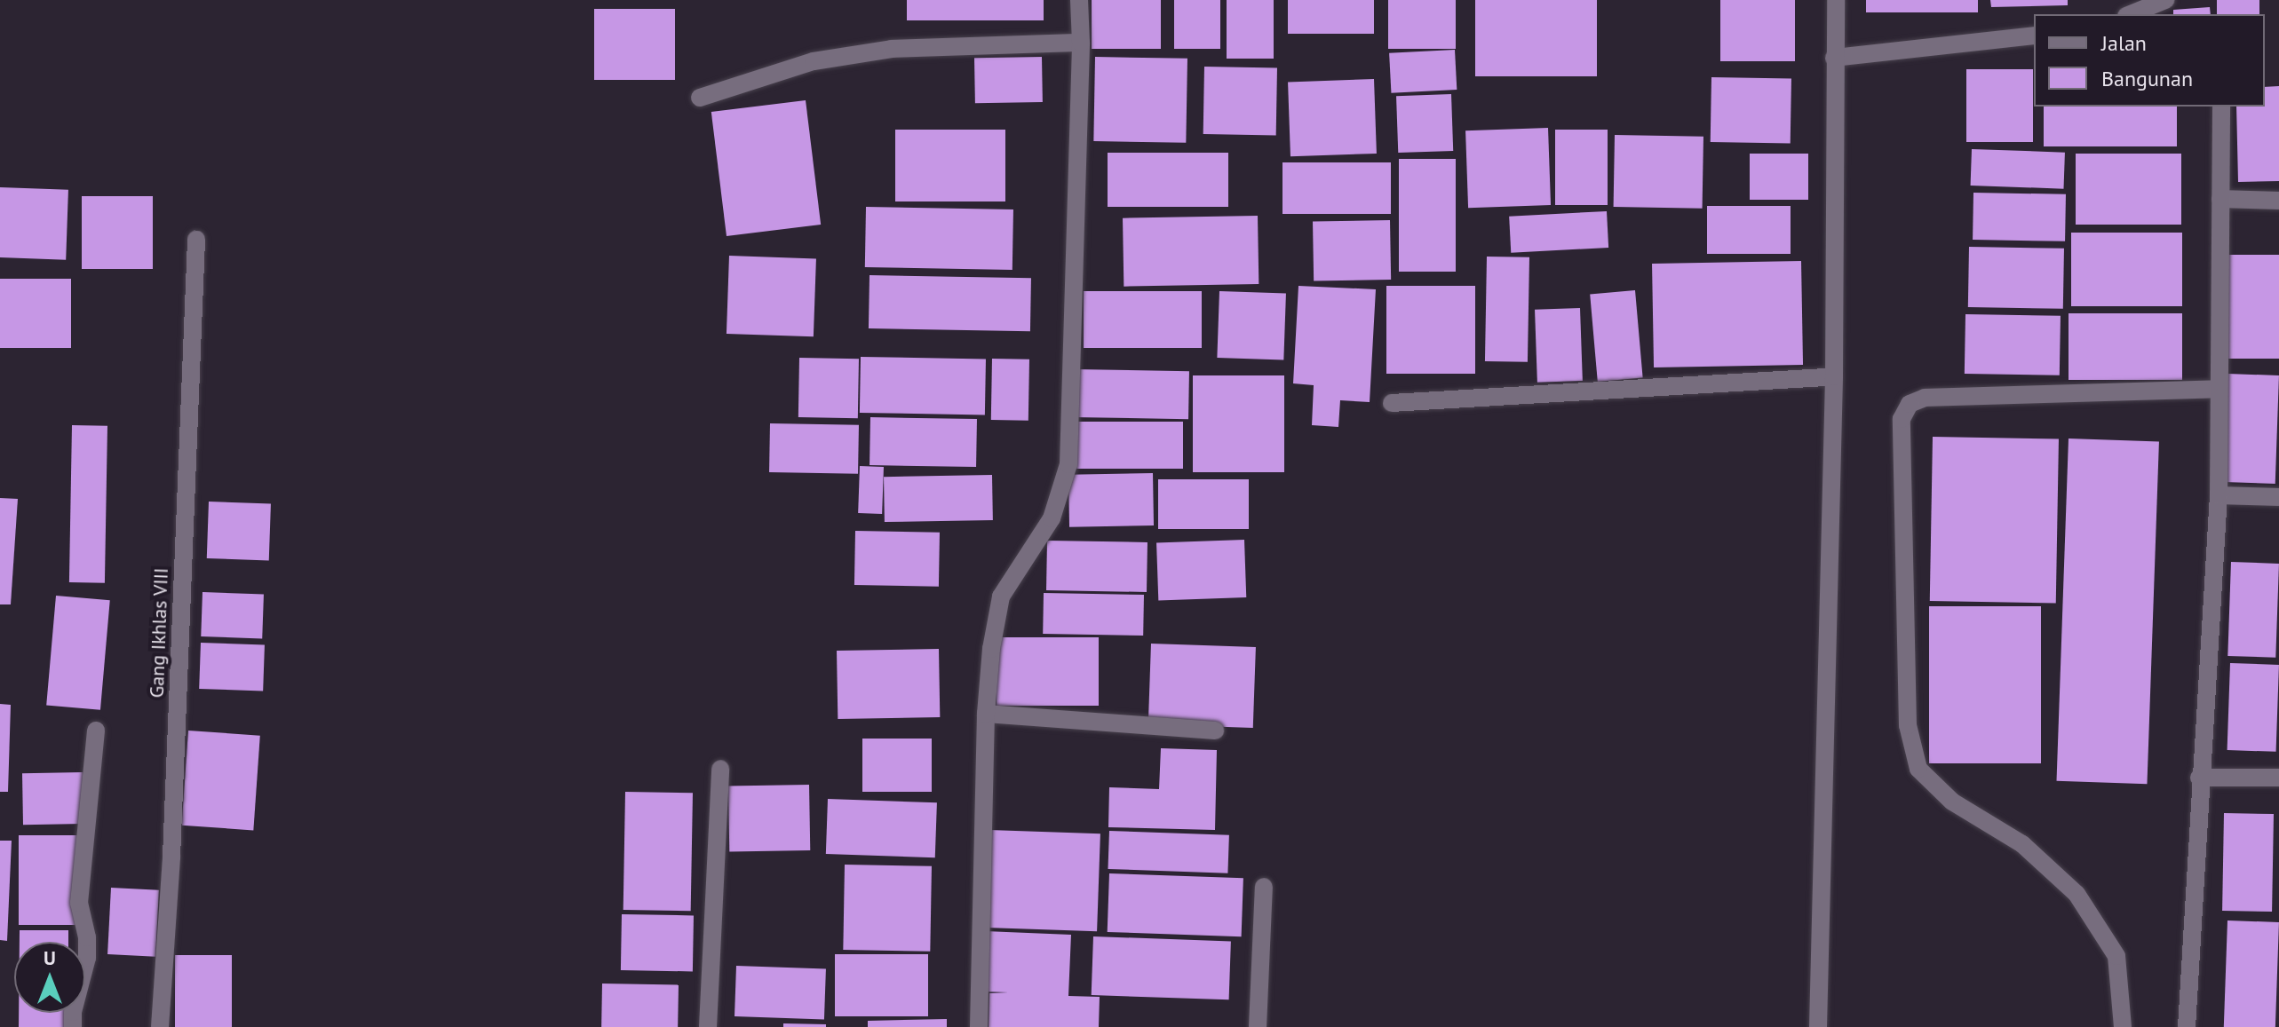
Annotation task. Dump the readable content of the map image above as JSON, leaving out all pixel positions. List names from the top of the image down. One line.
{"streets":{"street":["Gang Ikhlas VIII"]},"legend":["Jalan","Bangunan"],"north":"top"}
